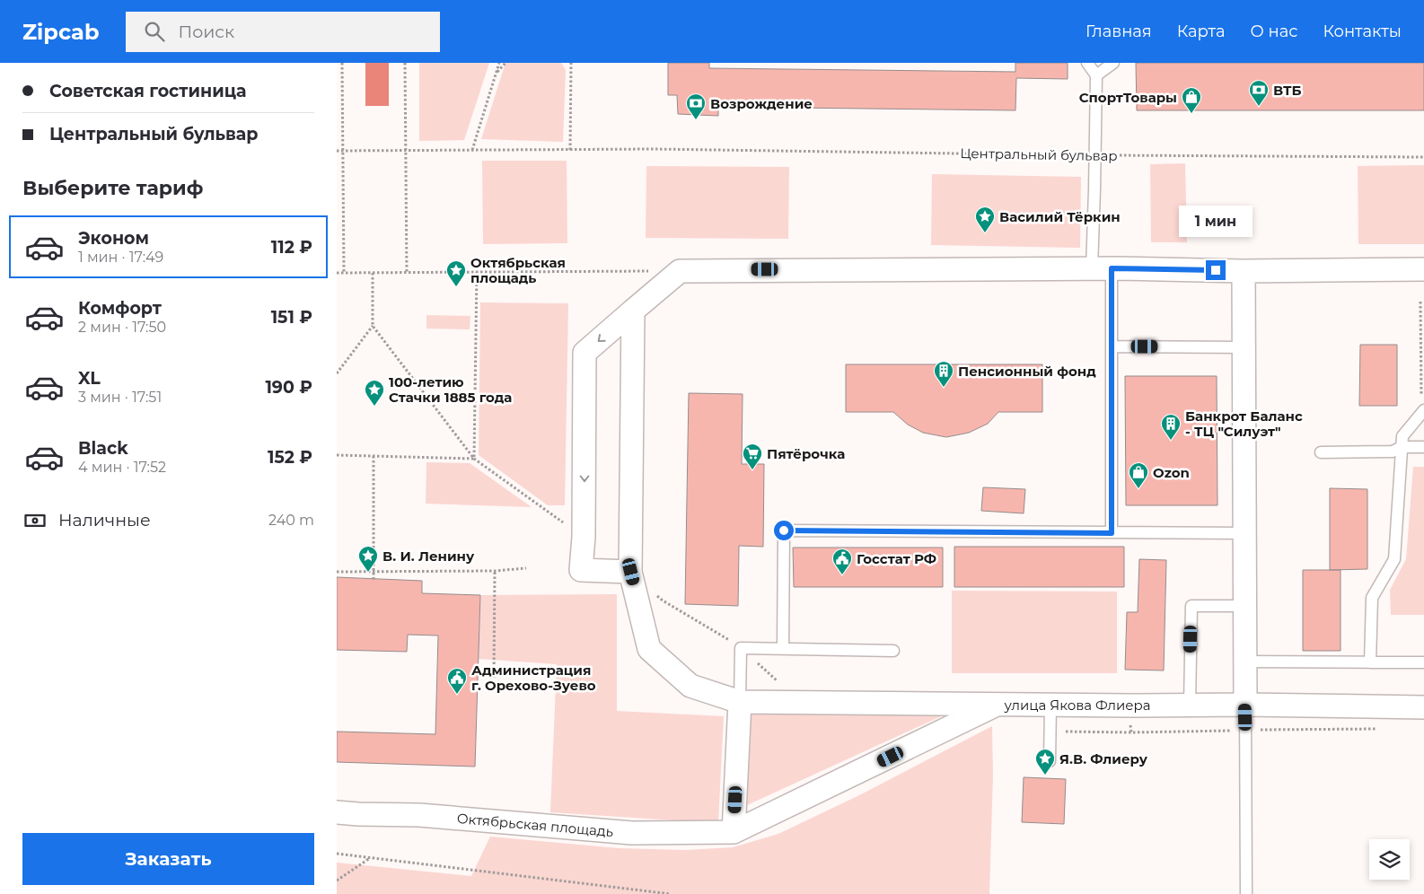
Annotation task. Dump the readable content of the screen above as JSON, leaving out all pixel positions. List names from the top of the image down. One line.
{"streets":{"street":["улица Якова Флиера","Октябрьская площадь"],"path":["Центральный бульвар"]},"crossings":[["улица Якова Флиера","Октябрьская площадь"]],"places":{"bank":["ВТБ","Возрождение"],"shop":["СпортТовары","Ozon"],"place":["Василий Тёркин","Октябрьская площадь","100-летию Стачки 1885 года","В. И. Ленину","Я.В. Флиеру"],"building":["Пенсионный фонд","Банкрот Баланс - ТЦ \"Силуэт\""],"supermarket":["Пятёрочка"],"public building":["Госстат РФ","Администрация г. Орехово-Зуево"]},"page":{"header":"Zipcab","search":"Поиск","nav":["Главная","Карта","О нас","Контакты"],"banner":["Советская гостиница","Центральный бульвар"],"heading":"Выберите тариф","bubble":"1 мин","list":[{"name":"Эконом","note":"1 мин · 17:49","value":"112 ₽"},{"name":"Комфорт","note":"2 мин · 17:50","value":"151 ₽"},{"name":"XL","note":"3 мин · 17:51","value":"190 ₽"},{"name":"Black","note":"4 мин · 17:52","value":"152 ₽"}],"pay":["Наличные","240 m"],"buttons":"Заказать"}}
